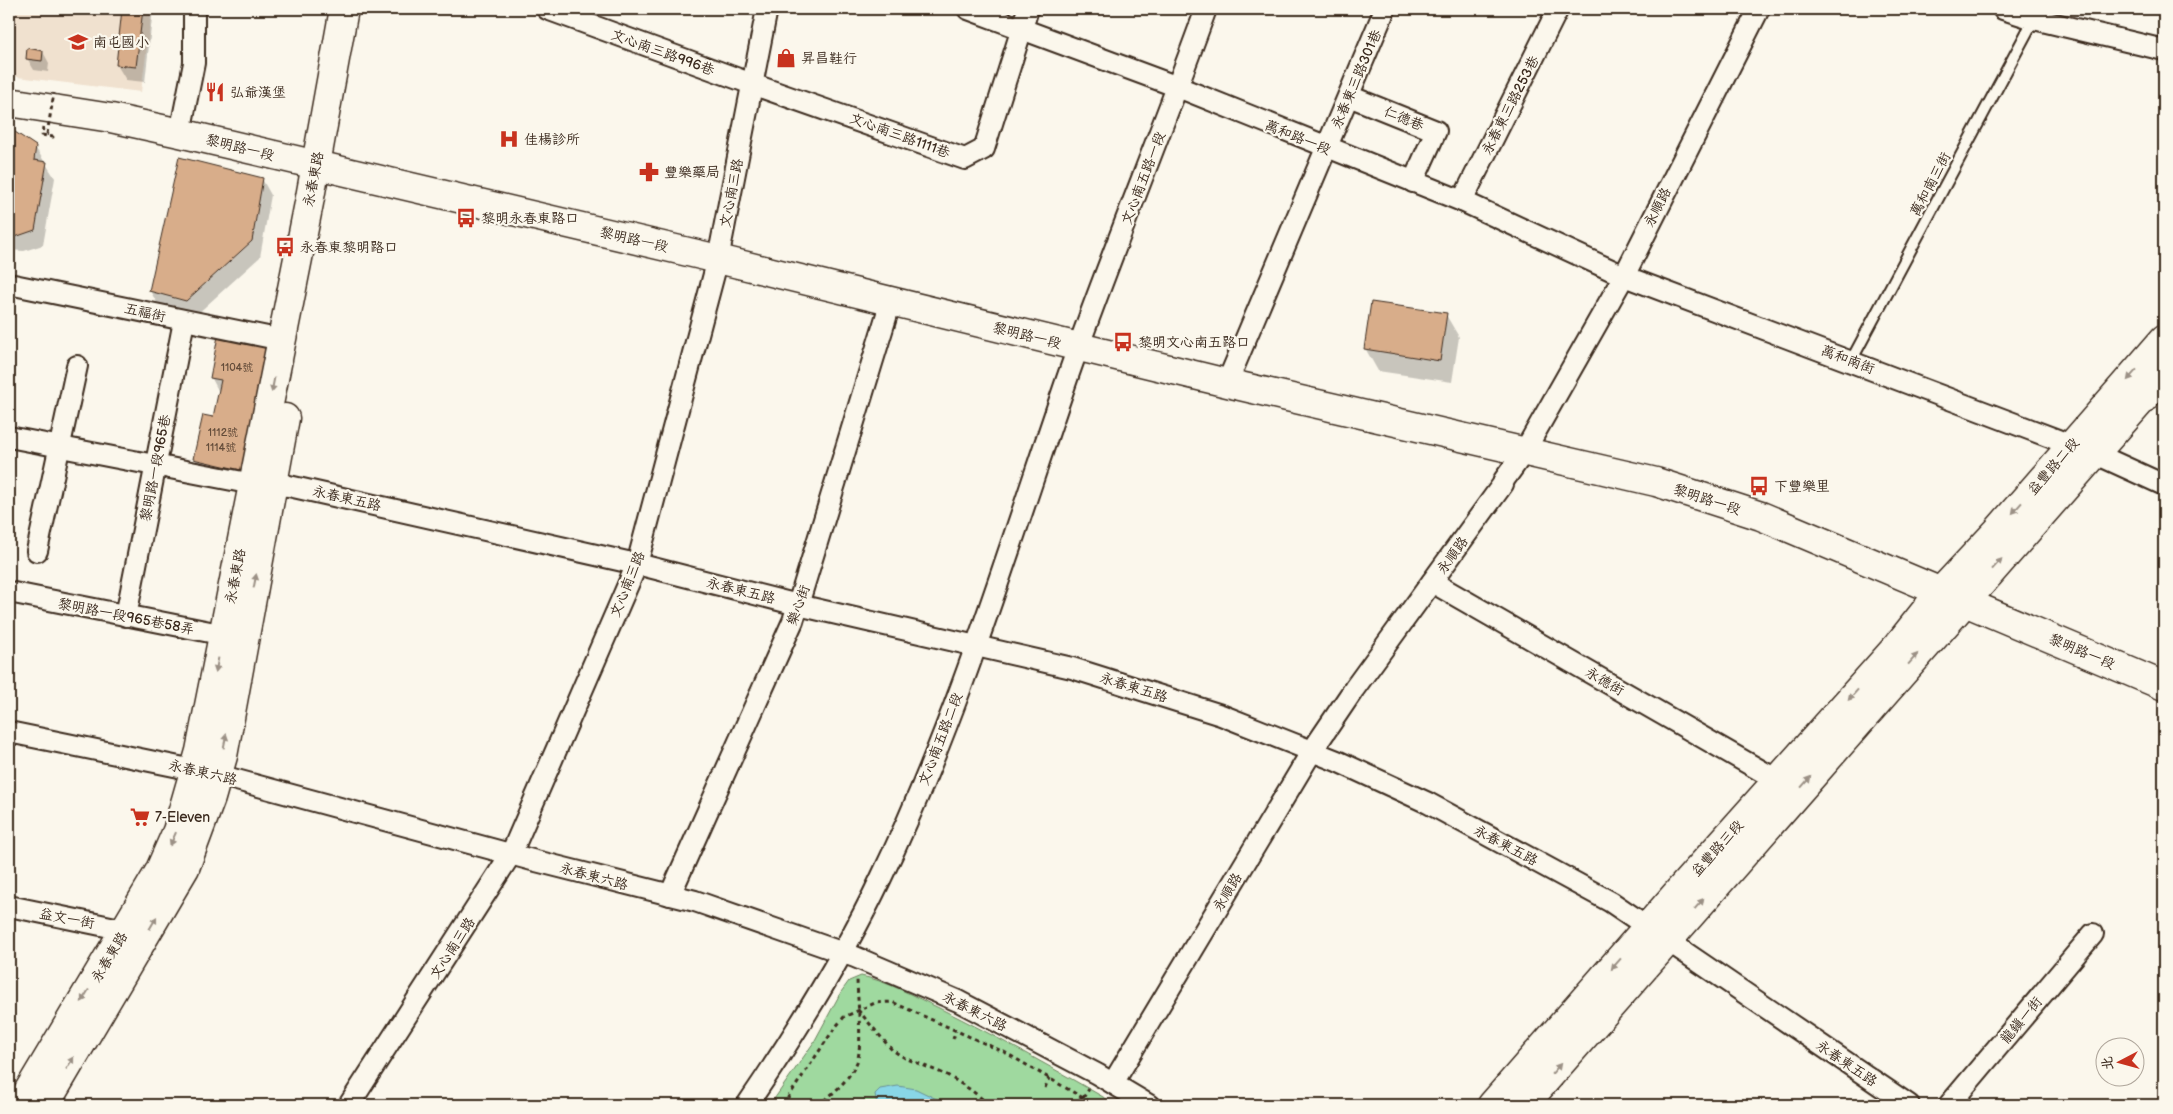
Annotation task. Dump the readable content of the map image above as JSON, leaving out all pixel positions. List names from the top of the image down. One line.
{"streets":{"street":["文心南三路996巷","永春東三路301巷","永春東三路253巷","仁德巷","文心南三路1111巷","萬和路一段","黎明路一段","文心南五路一段","永春東路","文心南三路","永順路","五福街","萬和南街","益豐路二段","黎明路一段965巷","永春東五路","樂心街","黎明路一段965巷58弄","永德街","文心南五路二段","永春東六路","益豐路三段","益文一街","龍鎮一街"],"lane":["萬和南三街"]},"crossings":[["文心南三路996巷","文心南三路1111巷"],["文心南三路996巷","文心南三路"],["永春東三路301巷","仁德巷"],["永春東三路301巷","萬和路一段"],["永春東三路253巷","萬和路一段"],["仁德巷","萬和路一段"],["文心南三路1111巷","萬和路一段"],["文心南三路1111巷","文心南三路"],["萬和路一段","文心南五路一段"],["萬和路一段","永順路"],["萬和路一段","萬和南街"],["黎明路一段","文心南五路一段"],["黎明路一段","永春東路"],["黎明路一段","文心南三路"],["黎明路一段","永順路"],["黎明路一段","益豐路二段"],["黎明路一段","樂心街"],["黎明路一段","文心南五路二段"],["黎明路一段","益豐路三段"],["文心南五路一段","文心南五路二段"],["永春東路","五福街"],["永春東路","永春東五路"],["永春東路","黎明路一段965巷58弄"],["永春東路","永春東六路"],["永春東路","益文一街"],["萬和南三街","萬和南街"],["文心南三路","永春東五路"],["文心南三路","永春東六路"],["永順路","萬和南街"],["永順路","永春東五路"],["永順路","永德街"],["永順路","永春東六路"],["五福街","黎明路一段965巷"],["萬和南街","益豐路二段"],["益豐路二段","益豐路三段"],["黎明路一段965巷","永春東五路"],["黎明路一段965巷","黎明路一段965巷58弄"],["永春東五路","樂心街"],["永春東五路","文心南五路二段"],["永春東五路","益豐路三段"],["樂心街","永春東六路"],["永德街","益豐路三段"],["文心南五路二段","永春東六路"]],"places":{"school or university":["南屯國小"],"shop":["昇昌鞋行"],"restaurant":["弘爺漢堡"],"hospital":["佳楊診所"],"pharmacy":["豐樂藥局"],"bus stop":["黎明永春東路口","永春東黎明路口","黎明文心南五路口","下豐樂里"],"supermarket":["7-Eleven"]},"house_numbers":["1104號","1112號","1114號"],"north":"left"}
